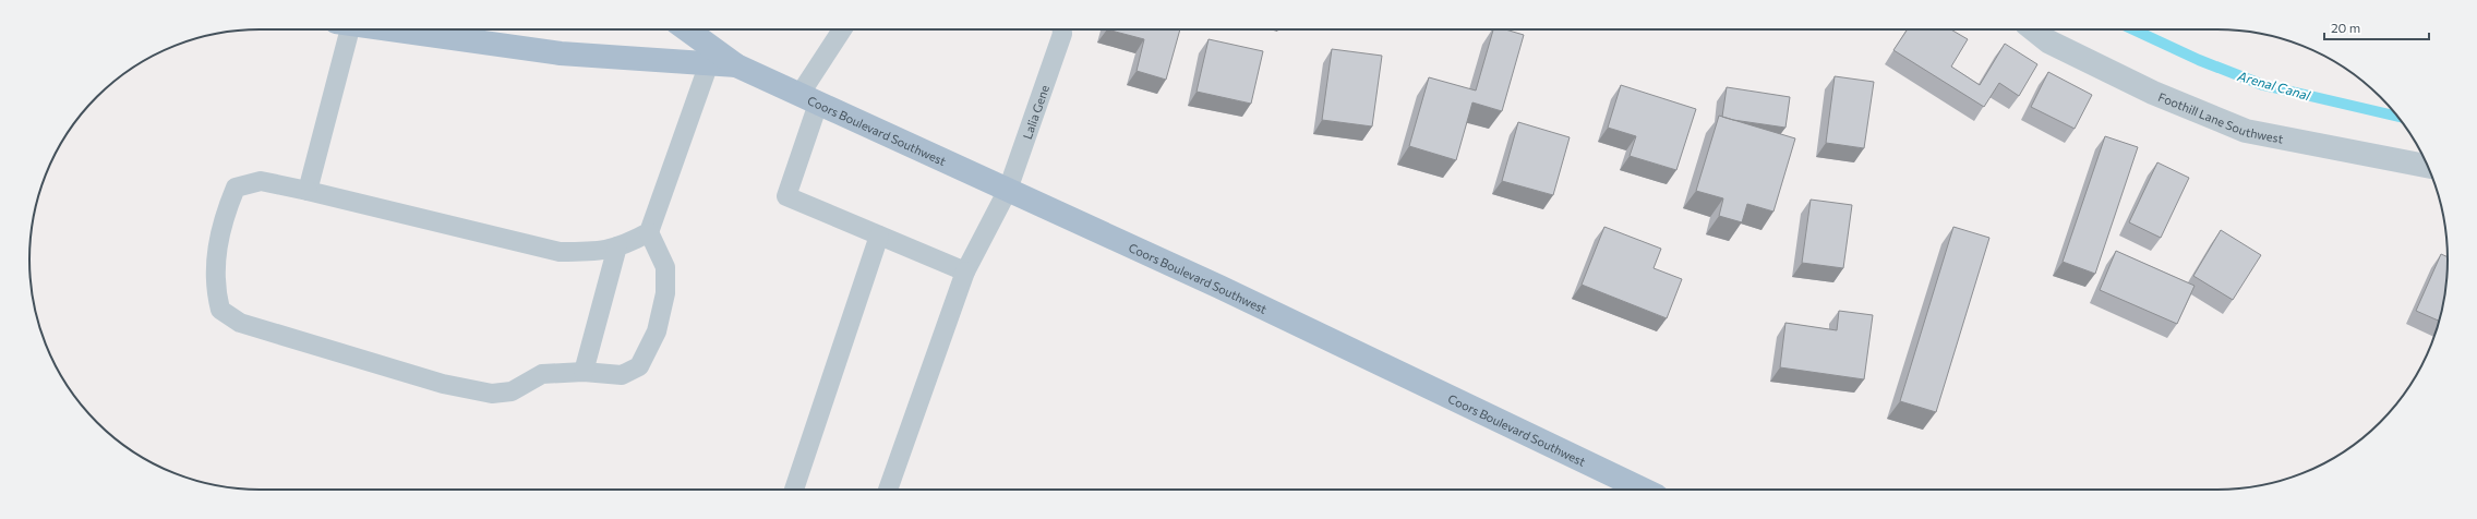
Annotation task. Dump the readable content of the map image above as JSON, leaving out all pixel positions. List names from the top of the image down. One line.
{"streets":{"main road":["Coors Boulevard Southwest"],"street":["Foothill Lane Southwest"],"lane":["Lalia Gene"]},"crossings":[["Lalia Gene","Coors Boulevard Southwest"]],"water":["Arenal Canal"],"scale_bar":"20 m"}
